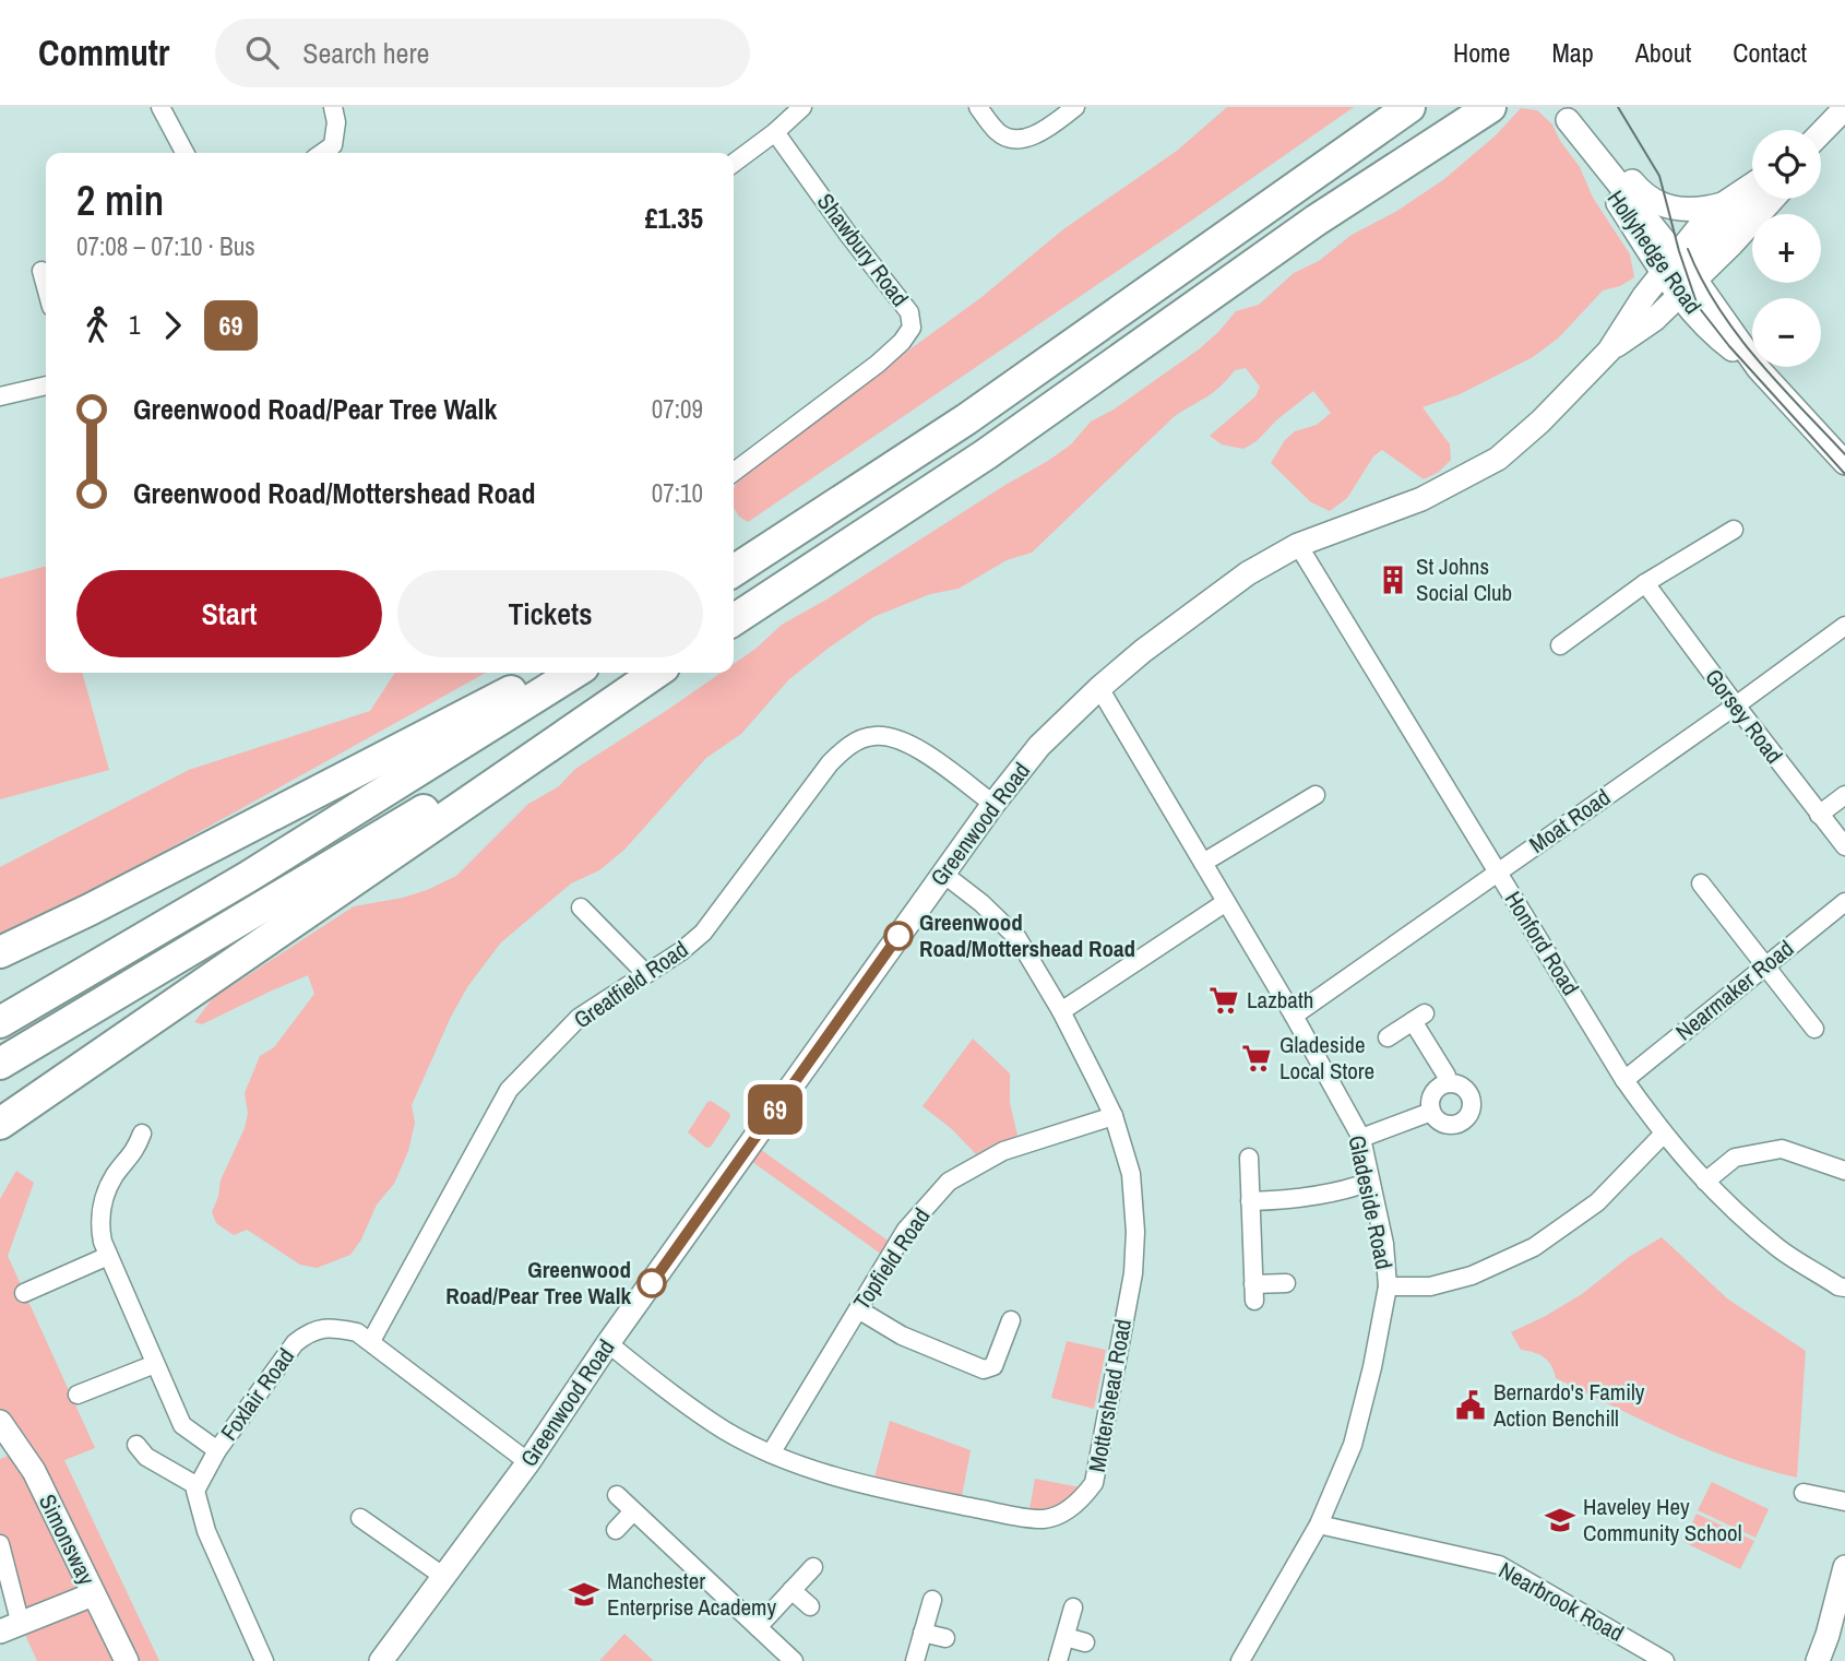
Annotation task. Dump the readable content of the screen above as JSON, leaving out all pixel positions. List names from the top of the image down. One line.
{"streets":{"street":["Shawbury Road","Hollyhedge Road","Gorsey Road","Moat Road","Greenwood Road","Honford Road","Greatfield Road","Nearmaker Road","Gladeside Road","Topfield Road","Foxlair Road","Mottershead Road","Simonsway","Nearbrook Road"]},"crossings":[["Hollyhedge Road","Greenwood Road"],["Gorsey Road","Moat Road"],["Moat Road","Honford Road"],["Moat Road","Gladeside Road"],["Greenwood Road","Honford Road"],["Greenwood Road","Greatfield Road"],["Greenwood Road","Gladeside Road"],["Greenwood Road","Foxlair Road"],["Greenwood Road","Mottershead Road"],["Honford Road","Nearmaker Road"],["Greatfield Road","Foxlair Road"],["Gladeside Road","Nearbrook Road"],["Topfield Road","Mottershead Road"]],"places":{"building":["St Johns Social Club"],"other":["Greenwood Road/Mottershead Road","Greenwood Road/Pear Tree Walk"],"supermarket":["Lazbath","Gladeside Local Store"],"public building":["Bernardo's Family Action Benchill"],"school or university":["Haveley Hey Community School","Manchester Enterprise Academy"]},"lines":["bus line 69"],"page":{"header":"Commutr","search":"Search here","nav":["Home","Map","About","Contact"],"on_map":"69","map_buttons":["+","−"],"heading":["2 min","07:08 – 07:10 · Bus","£1.35"],"legs":["1","69"],"list":[{"name":"Greenwood Road/Pear Tree Walk","value":"07:09"},{"name":"Greenwood Road/Mottershead Road","value":"07:10"}],"buttons":["Start","Tickets"]}}
